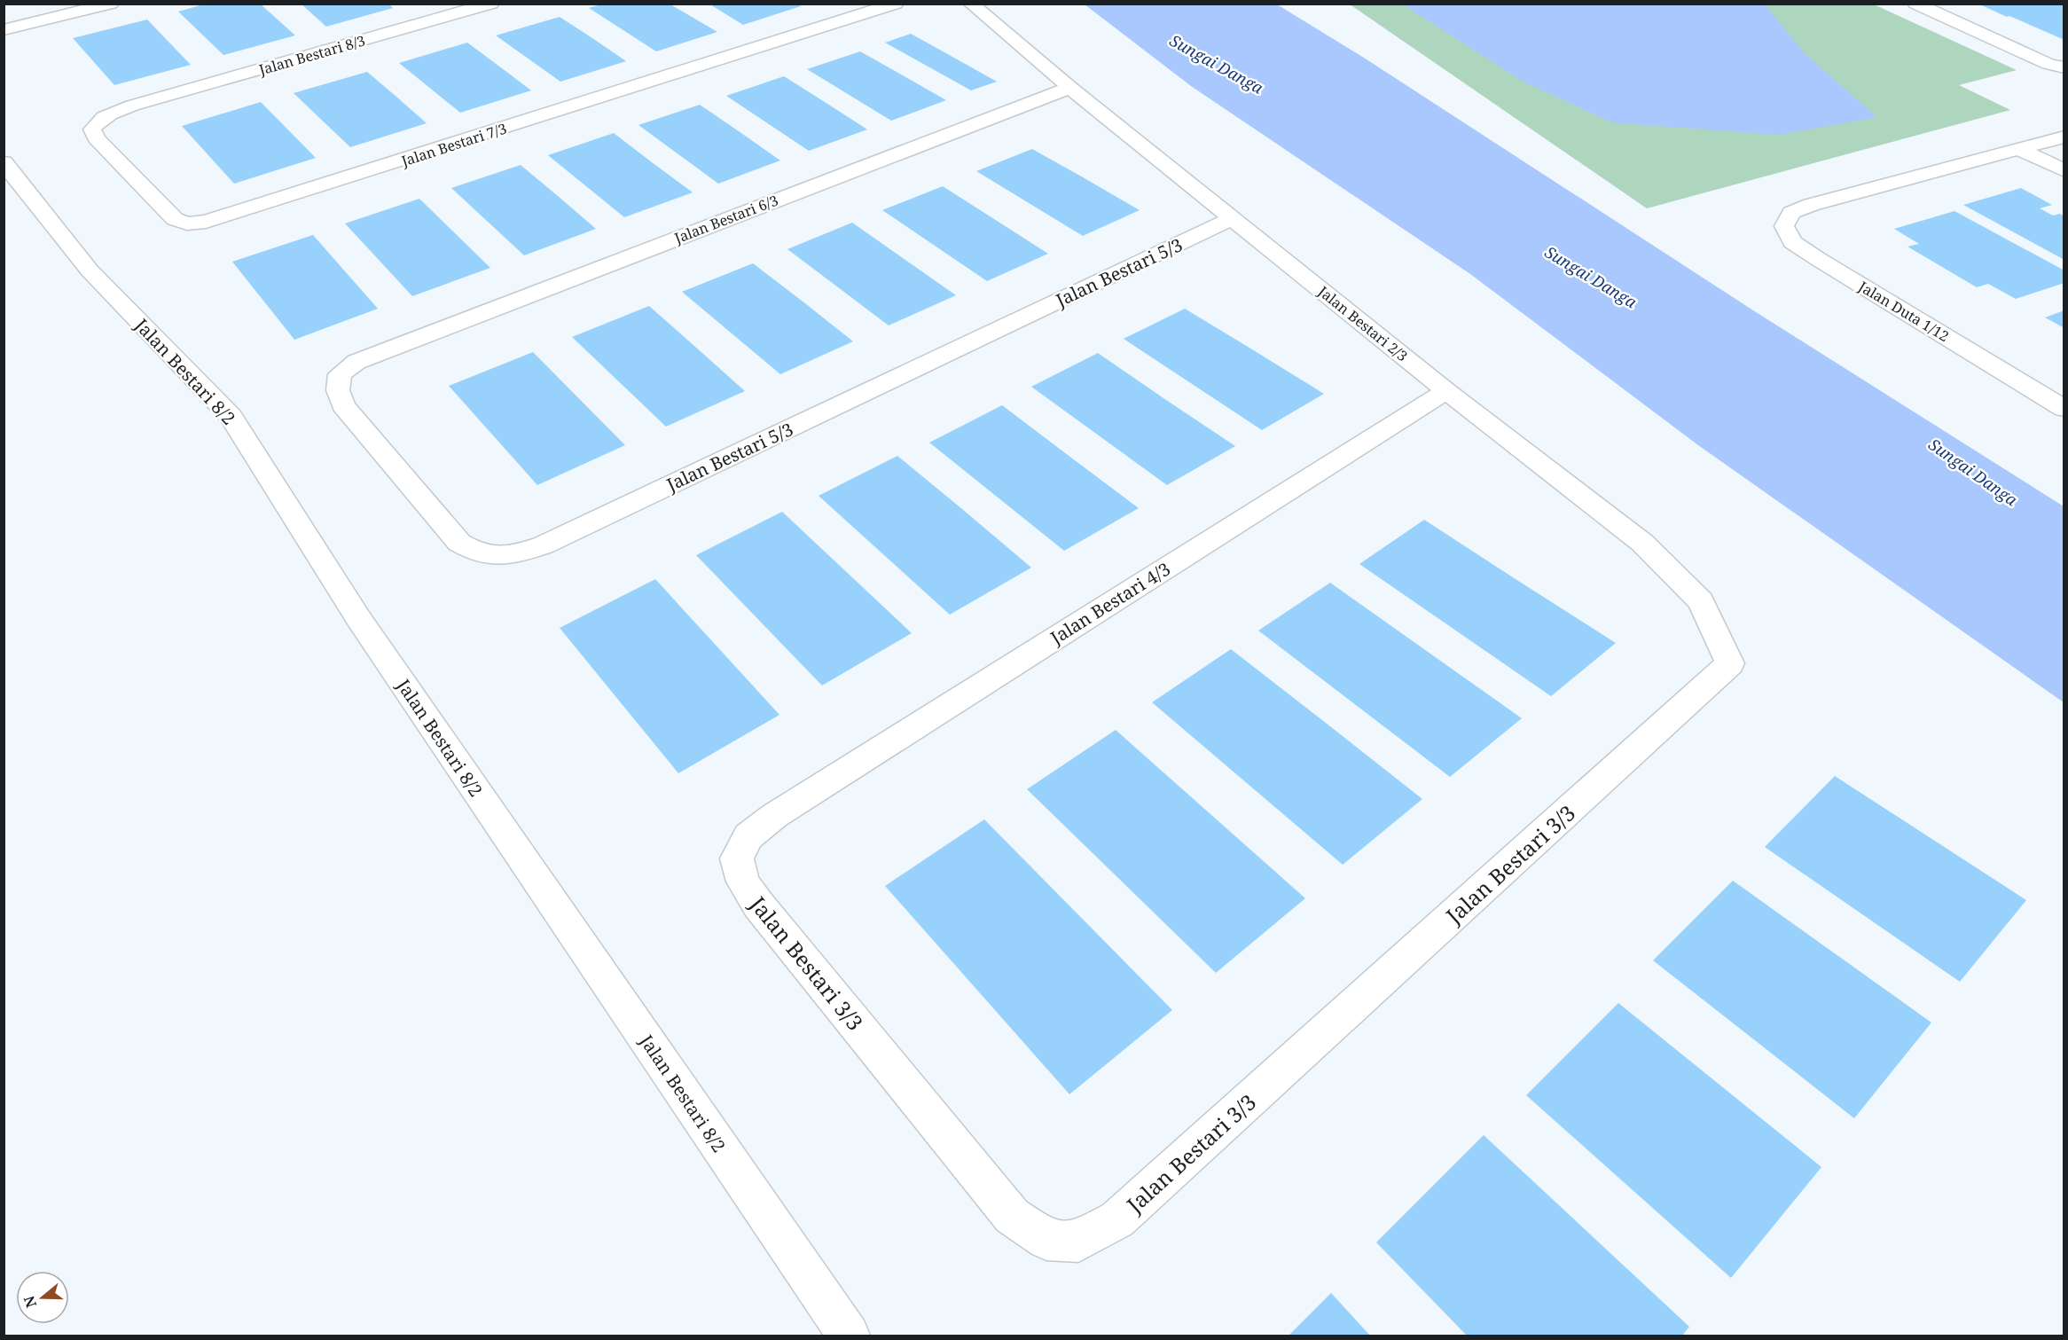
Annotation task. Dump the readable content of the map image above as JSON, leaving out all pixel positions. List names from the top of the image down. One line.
{"streets":{"street":["Jalan Bestari 8/3","Jalan Bestari 7/3","Jalan Bestari 6/3","Jalan Bestari 5/3","Jalan Duta 1/12","Jalan Bestari 2/3","Jalan Bestari 8/2","Jalan Bestari 4/3","Jalan Bestari 3/3"]},"crossings":[["Jalan Bestari 8/3","Jalan Bestari 7/3"],["Jalan Bestari 6/3","Jalan Bestari 5/3"],["Jalan Bestari 6/3","Jalan Bestari 2/3"],["Jalan Bestari 5/3","Jalan Bestari 2/3"],["Jalan Bestari 2/3","Jalan Bestari 4/3"],["Jalan Bestari 2/3","Jalan Bestari 3/3"],["Jalan Bestari 4/3","Jalan Bestari 3/3"]],"water":["Sungai Danga"],"north":"left"}
